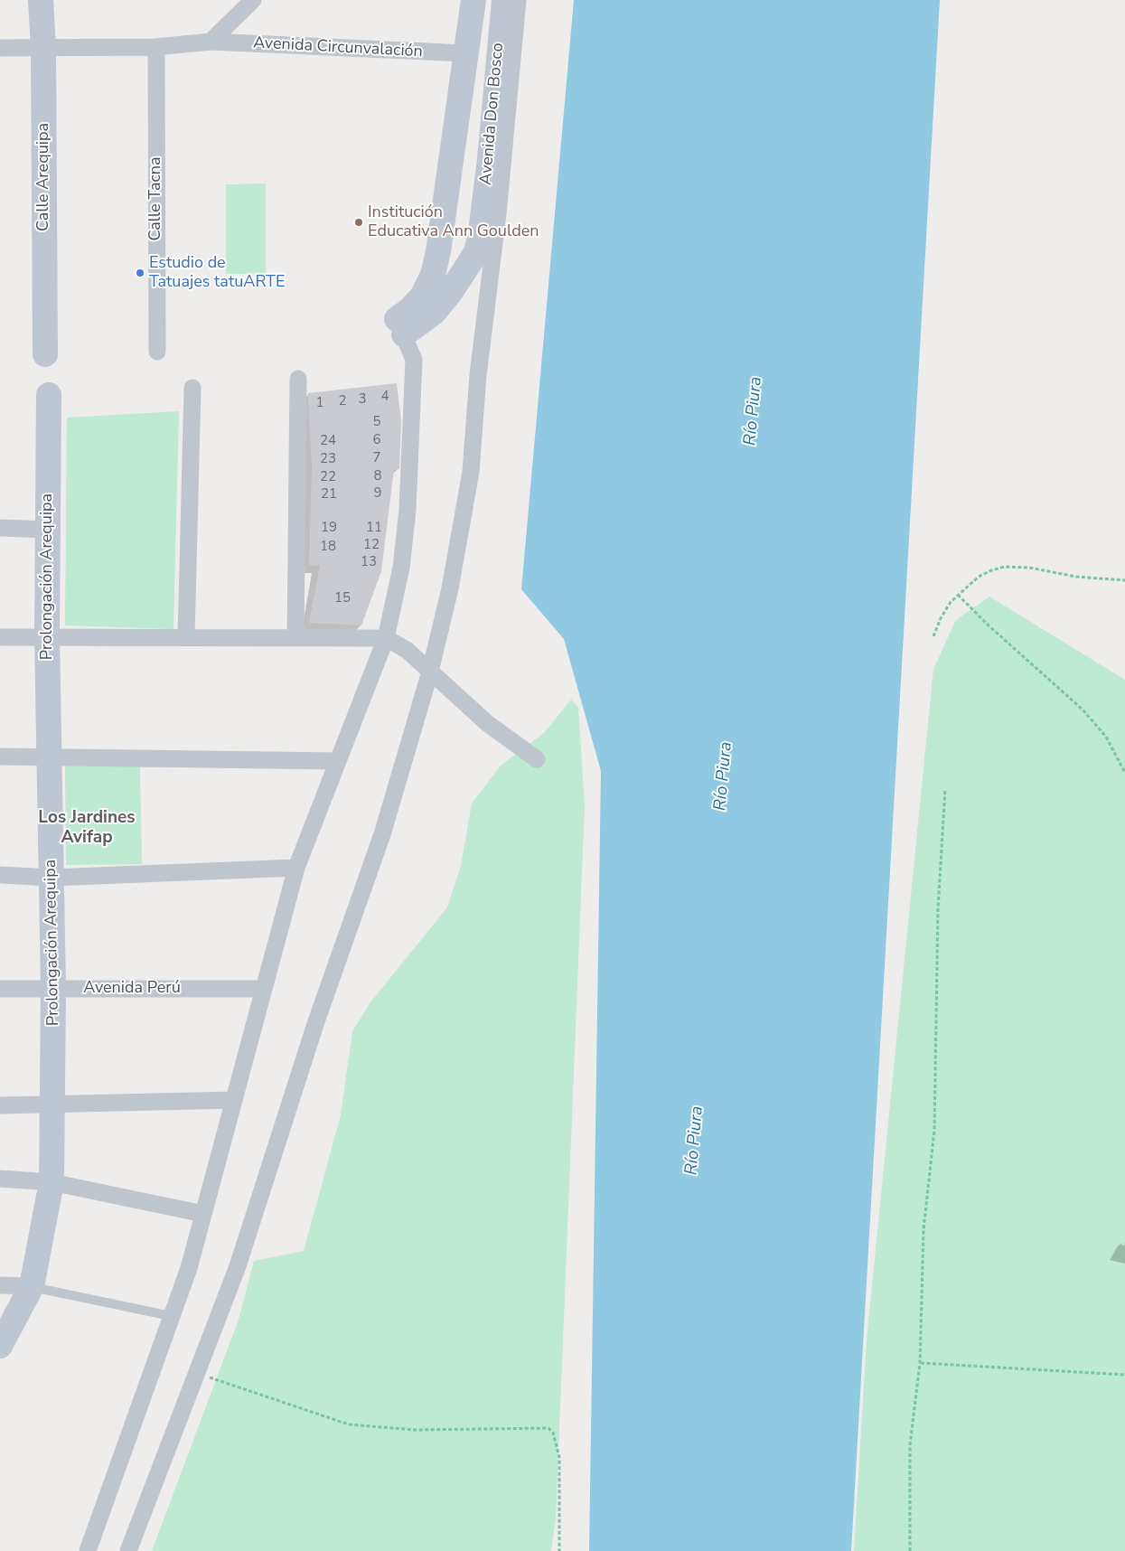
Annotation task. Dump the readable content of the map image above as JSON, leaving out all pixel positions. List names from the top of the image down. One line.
{"streets":{"street":["Avenida Circunvalación","Avenida Don Bosco","Calle Arequipa","Calle Tacna","Prolongación Arequipa","Avenida Perú"]},"crossings":[["Avenida Circunvalación","Avenida Don Bosco"],["Avenida Circunvalación","Calle Arequipa"],["Avenida Circunvalación","Calle Tacna"],["Prolongación Arequipa","Avenida Perú"]],"districts":["Los Jardines Avifap"],"water":["Río Piura"],"places":["Institución Educativa Ann Goulden","Estudio de Tatuajes tatuARTE"],"house_numbers":["4","3","2","1","5","6","24","7","23","8","22","9","21","19","11","12","18","13","15"]}
